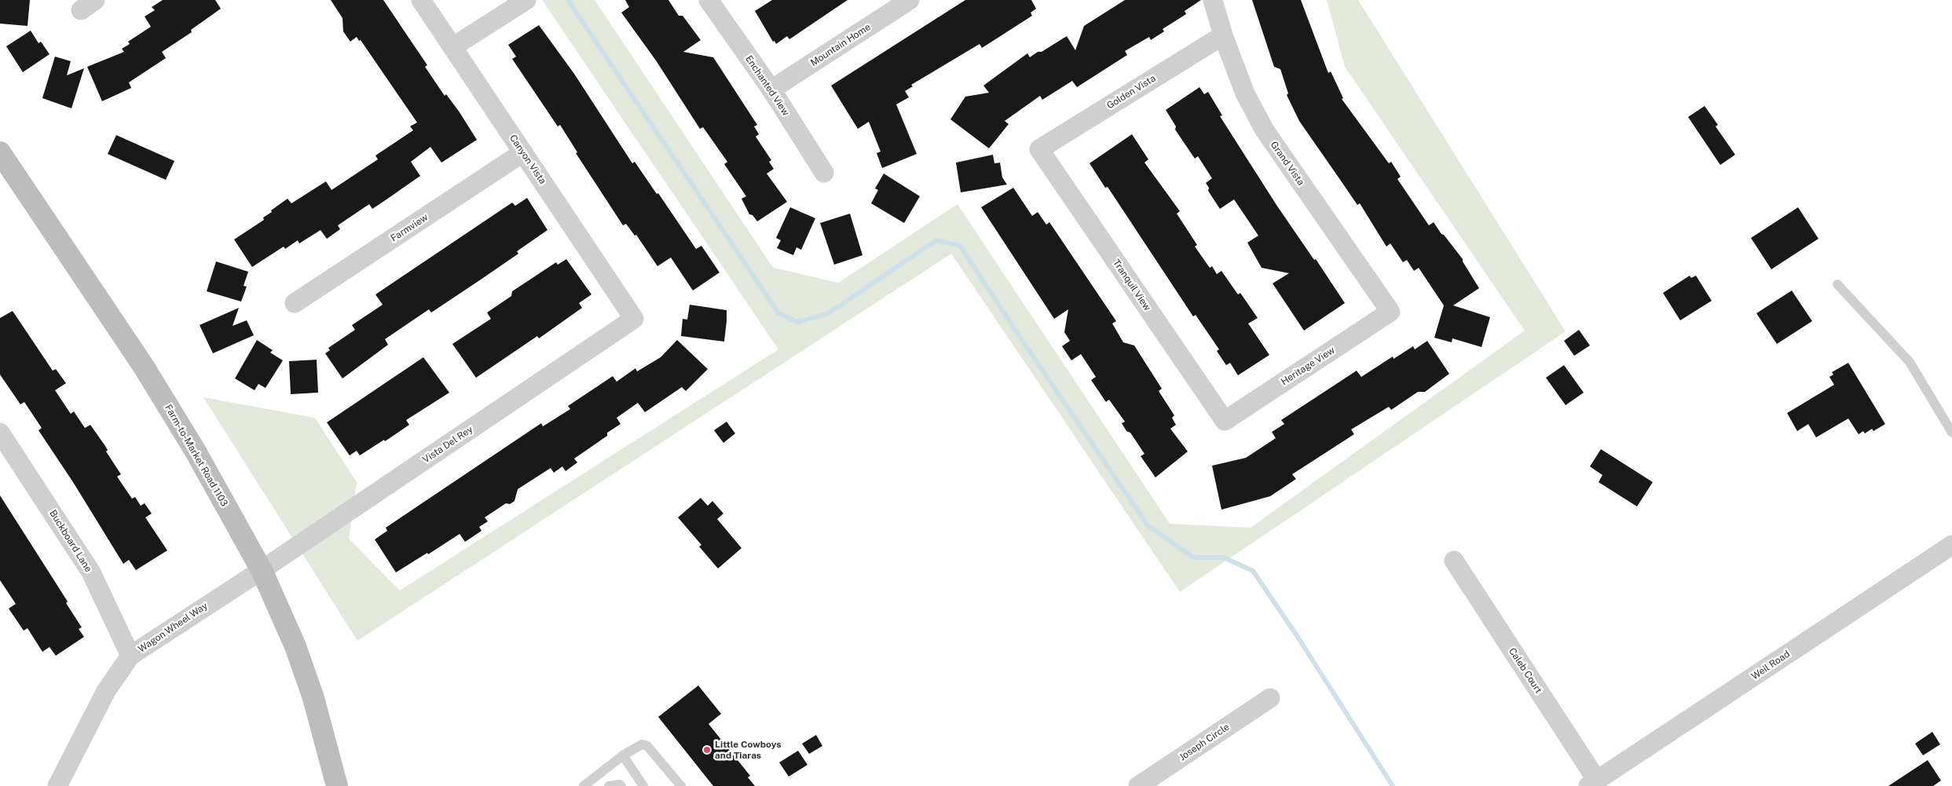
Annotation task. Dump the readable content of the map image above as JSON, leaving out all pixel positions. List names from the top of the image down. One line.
{"streets":{"main road":["Farm-to-Market Road 1103"],"street":["Mountain Home","Enchanted View","Golden Vista","Canyon Vista","Grand Vista","Farmview","Tranquil View","Heritage View","Vista Del Rey","Buckboard Lane","Wagon Wheel Way","Weil Road","Caleb Court","Joseph Circle"]},"crossings":[["Mountain Home","Enchanted View"],["Golden Vista","Grand Vista"],["Golden Vista","Tranquil View"],["Canyon Vista","Farmview"],["Canyon Vista","Vista Del Rey"],["Grand Vista","Heritage View"],["Tranquil View","Heritage View"],["Vista Del Rey","Farm-to-Market Road 1103"],["Vista Del Rey","Wagon Wheel Way"],["Farm-to-Market Road 1103","Wagon Wheel Way"],["Buckboard Lane","Wagon Wheel Way"],["Weil Road","Caleb Court"]],"places":["Little Cowboys and Tiaras"]}
